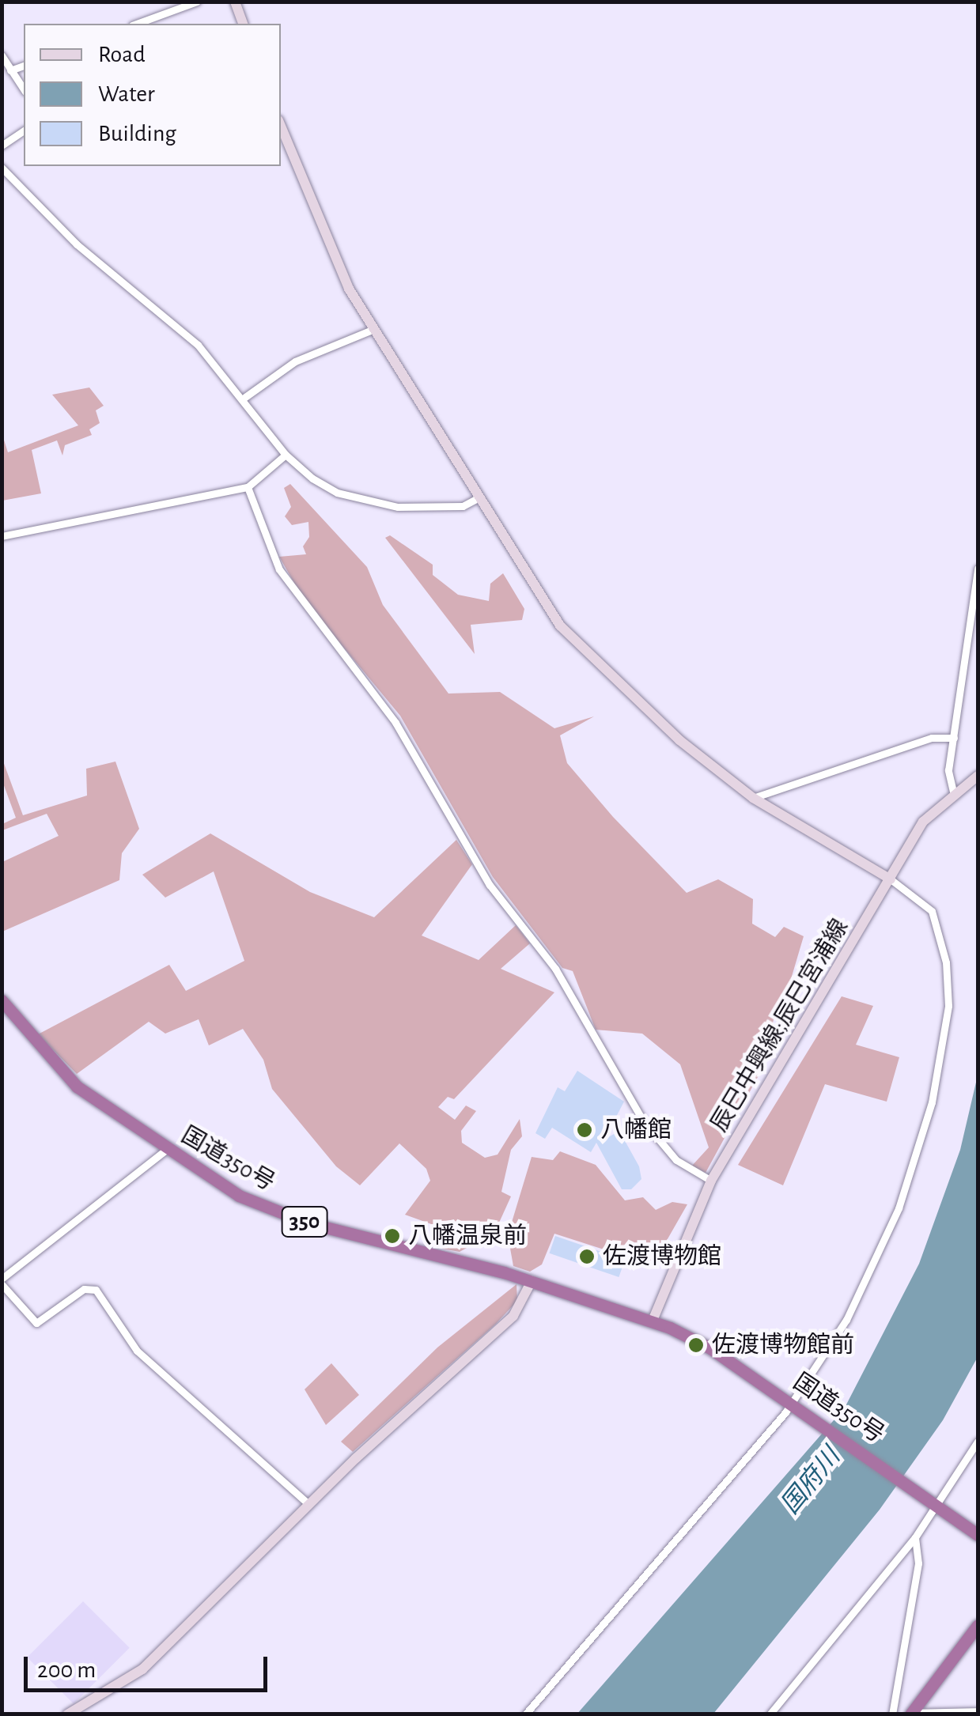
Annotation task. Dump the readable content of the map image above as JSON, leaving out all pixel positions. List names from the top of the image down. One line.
{"streets":{"highway":["国道350号","350"],"street":["辰巳中興線;辰巳宮浦線"]},"crossings":[["辰巳中興線;辰巳宮浦線","国道350号"]],"water":["国府川"],"places":["八幡館","八幡温泉前","佐渡博物館","佐渡博物館前"],"legend":["Road","Water","Building"],"scale_bar":"200 m"}
